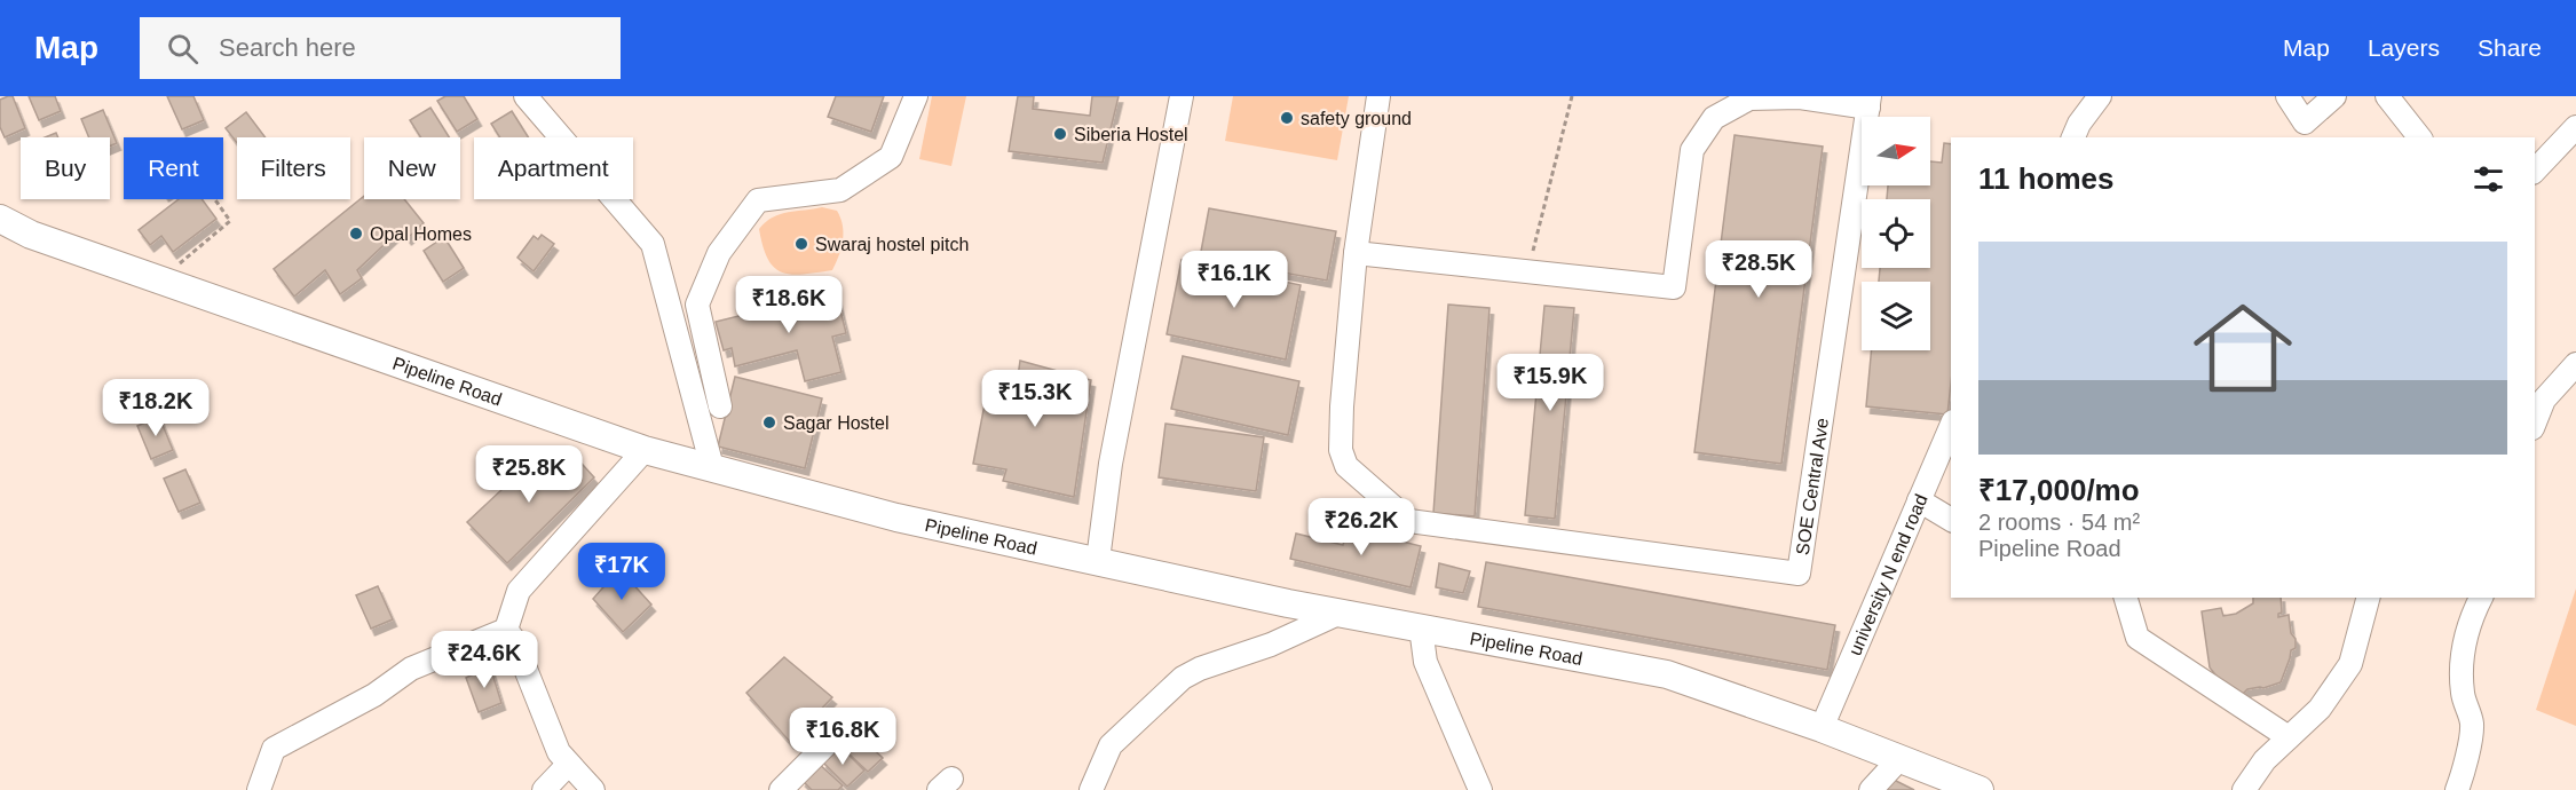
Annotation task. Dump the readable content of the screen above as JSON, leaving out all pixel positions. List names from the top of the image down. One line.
{"streets":{"street":["Pipeline Road","SOE Central Ave","university N end road"]},"crossings":[["Pipeline Road","university N end road"]],"places":["safety ground","Siberia Hostel","Opal Homes","Swaraj hostel pitch","Sagar Hostel"],"north":"right","page":{"header":"Map","search":"Search here","nav":["Map","Layers","Share"],"chip":["Buy","Rent","Filters","New","Apartment"],"heading":"11 homes","list":[{"name":"₹17,000/mo","note":"2 rooms · 54 m² · Pipeline Road"}],"price":["₹28.5K","₹16.1K","₹18.6K","₹15.9K","₹15.3K","₹18.2K","₹25.8K","₹26.2K","₹17K","₹24.6K","₹16.8K"]}}
